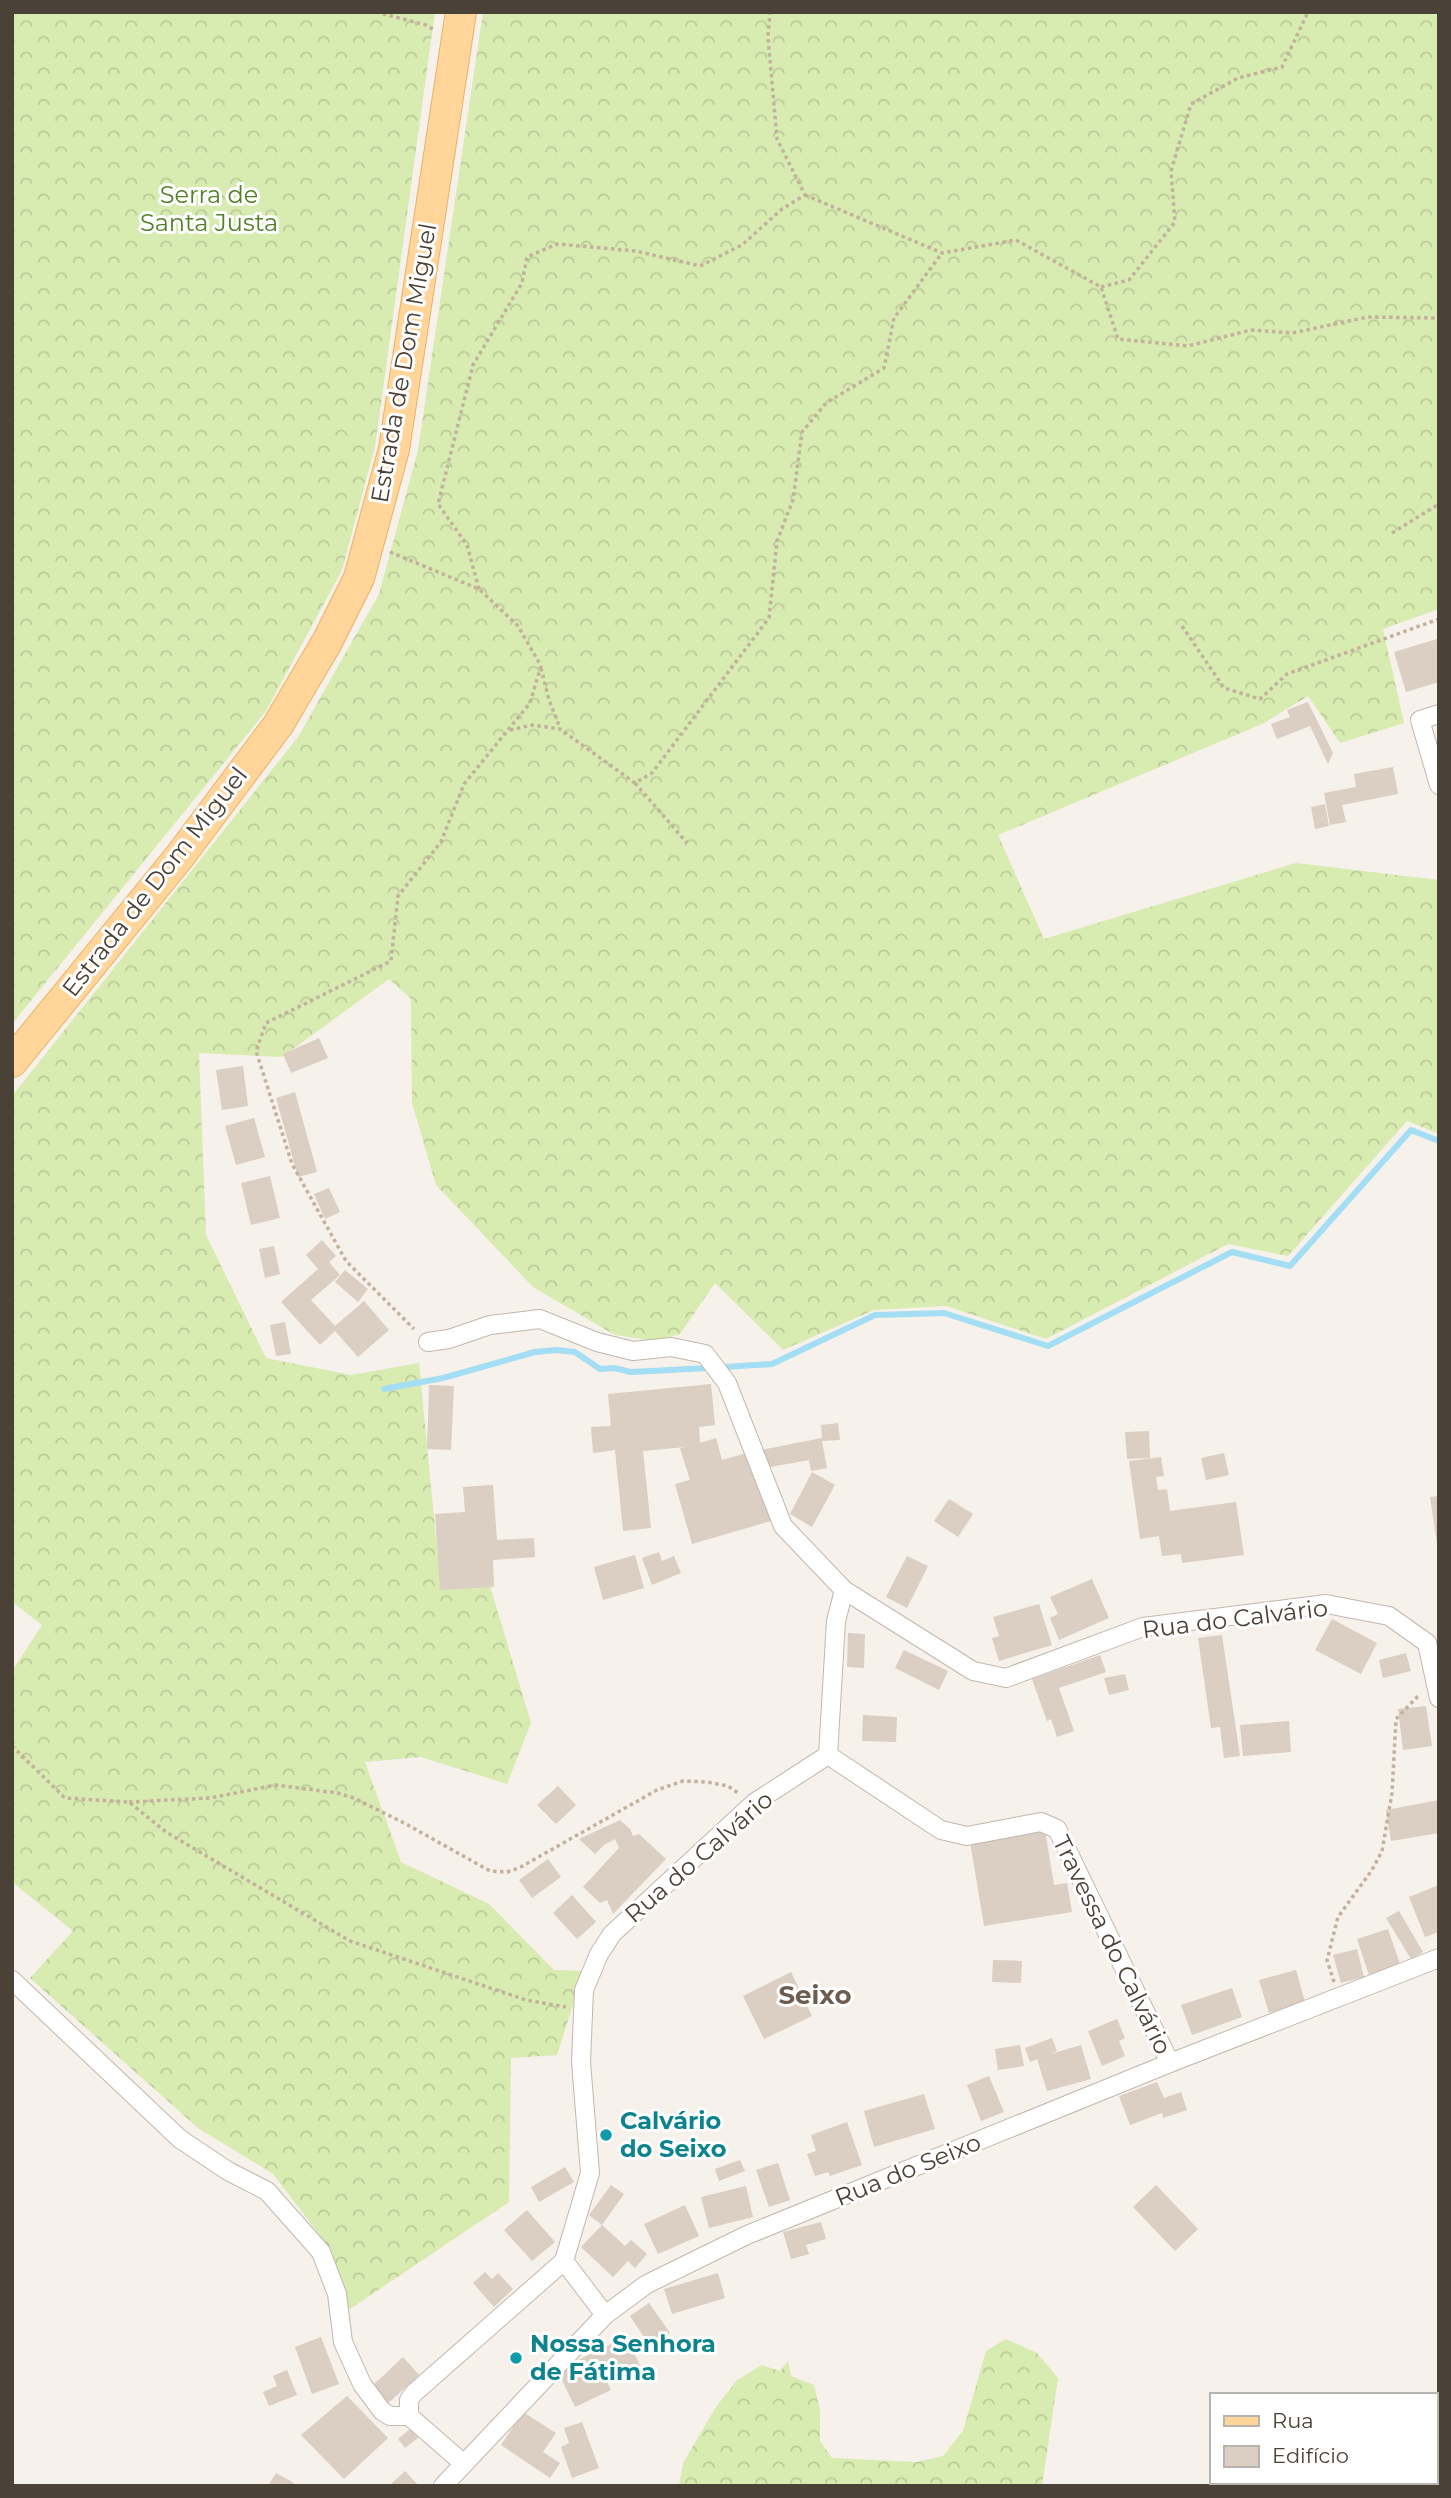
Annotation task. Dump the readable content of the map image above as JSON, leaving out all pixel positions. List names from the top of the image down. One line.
{"streets":{"main road":["Estrada de Dom Miguel"],"street":["Rua do Calvário","Travessa do Calvário","Rua do Seixo"]},"crossings":[["Rua do Calvário","Travessa do Calvário"],["Travessa do Calvário","Rua do Seixo"]],"districts":["Seixo"],"parks":["Serra de Santa Justa"],"places":["Calvário do Seixo","Nossa Senhora de Fátima"],"legend":["Rua","Edifício"]}
